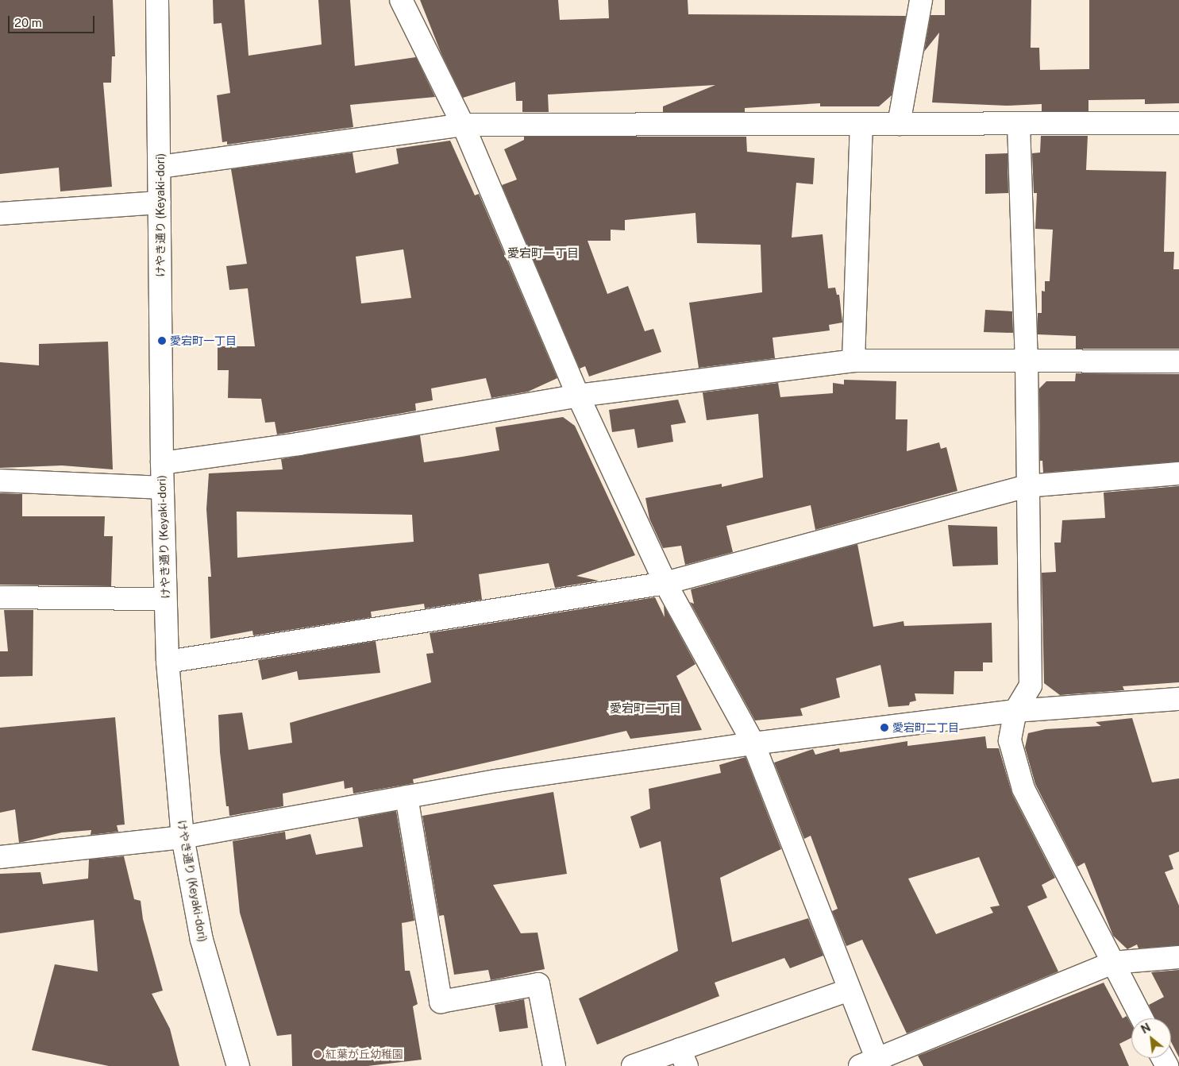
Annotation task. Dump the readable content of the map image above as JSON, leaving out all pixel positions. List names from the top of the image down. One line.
{"streets":{"street":["けやき通り (Keyaki-dori)"]},"districts":["愛宕町一丁目","愛宕町二丁目"],"places":["愛宕町一丁目","愛宕町二丁目","紅葉が丘幼稚園"],"scale_bar":"20 m","north":"top left"}
